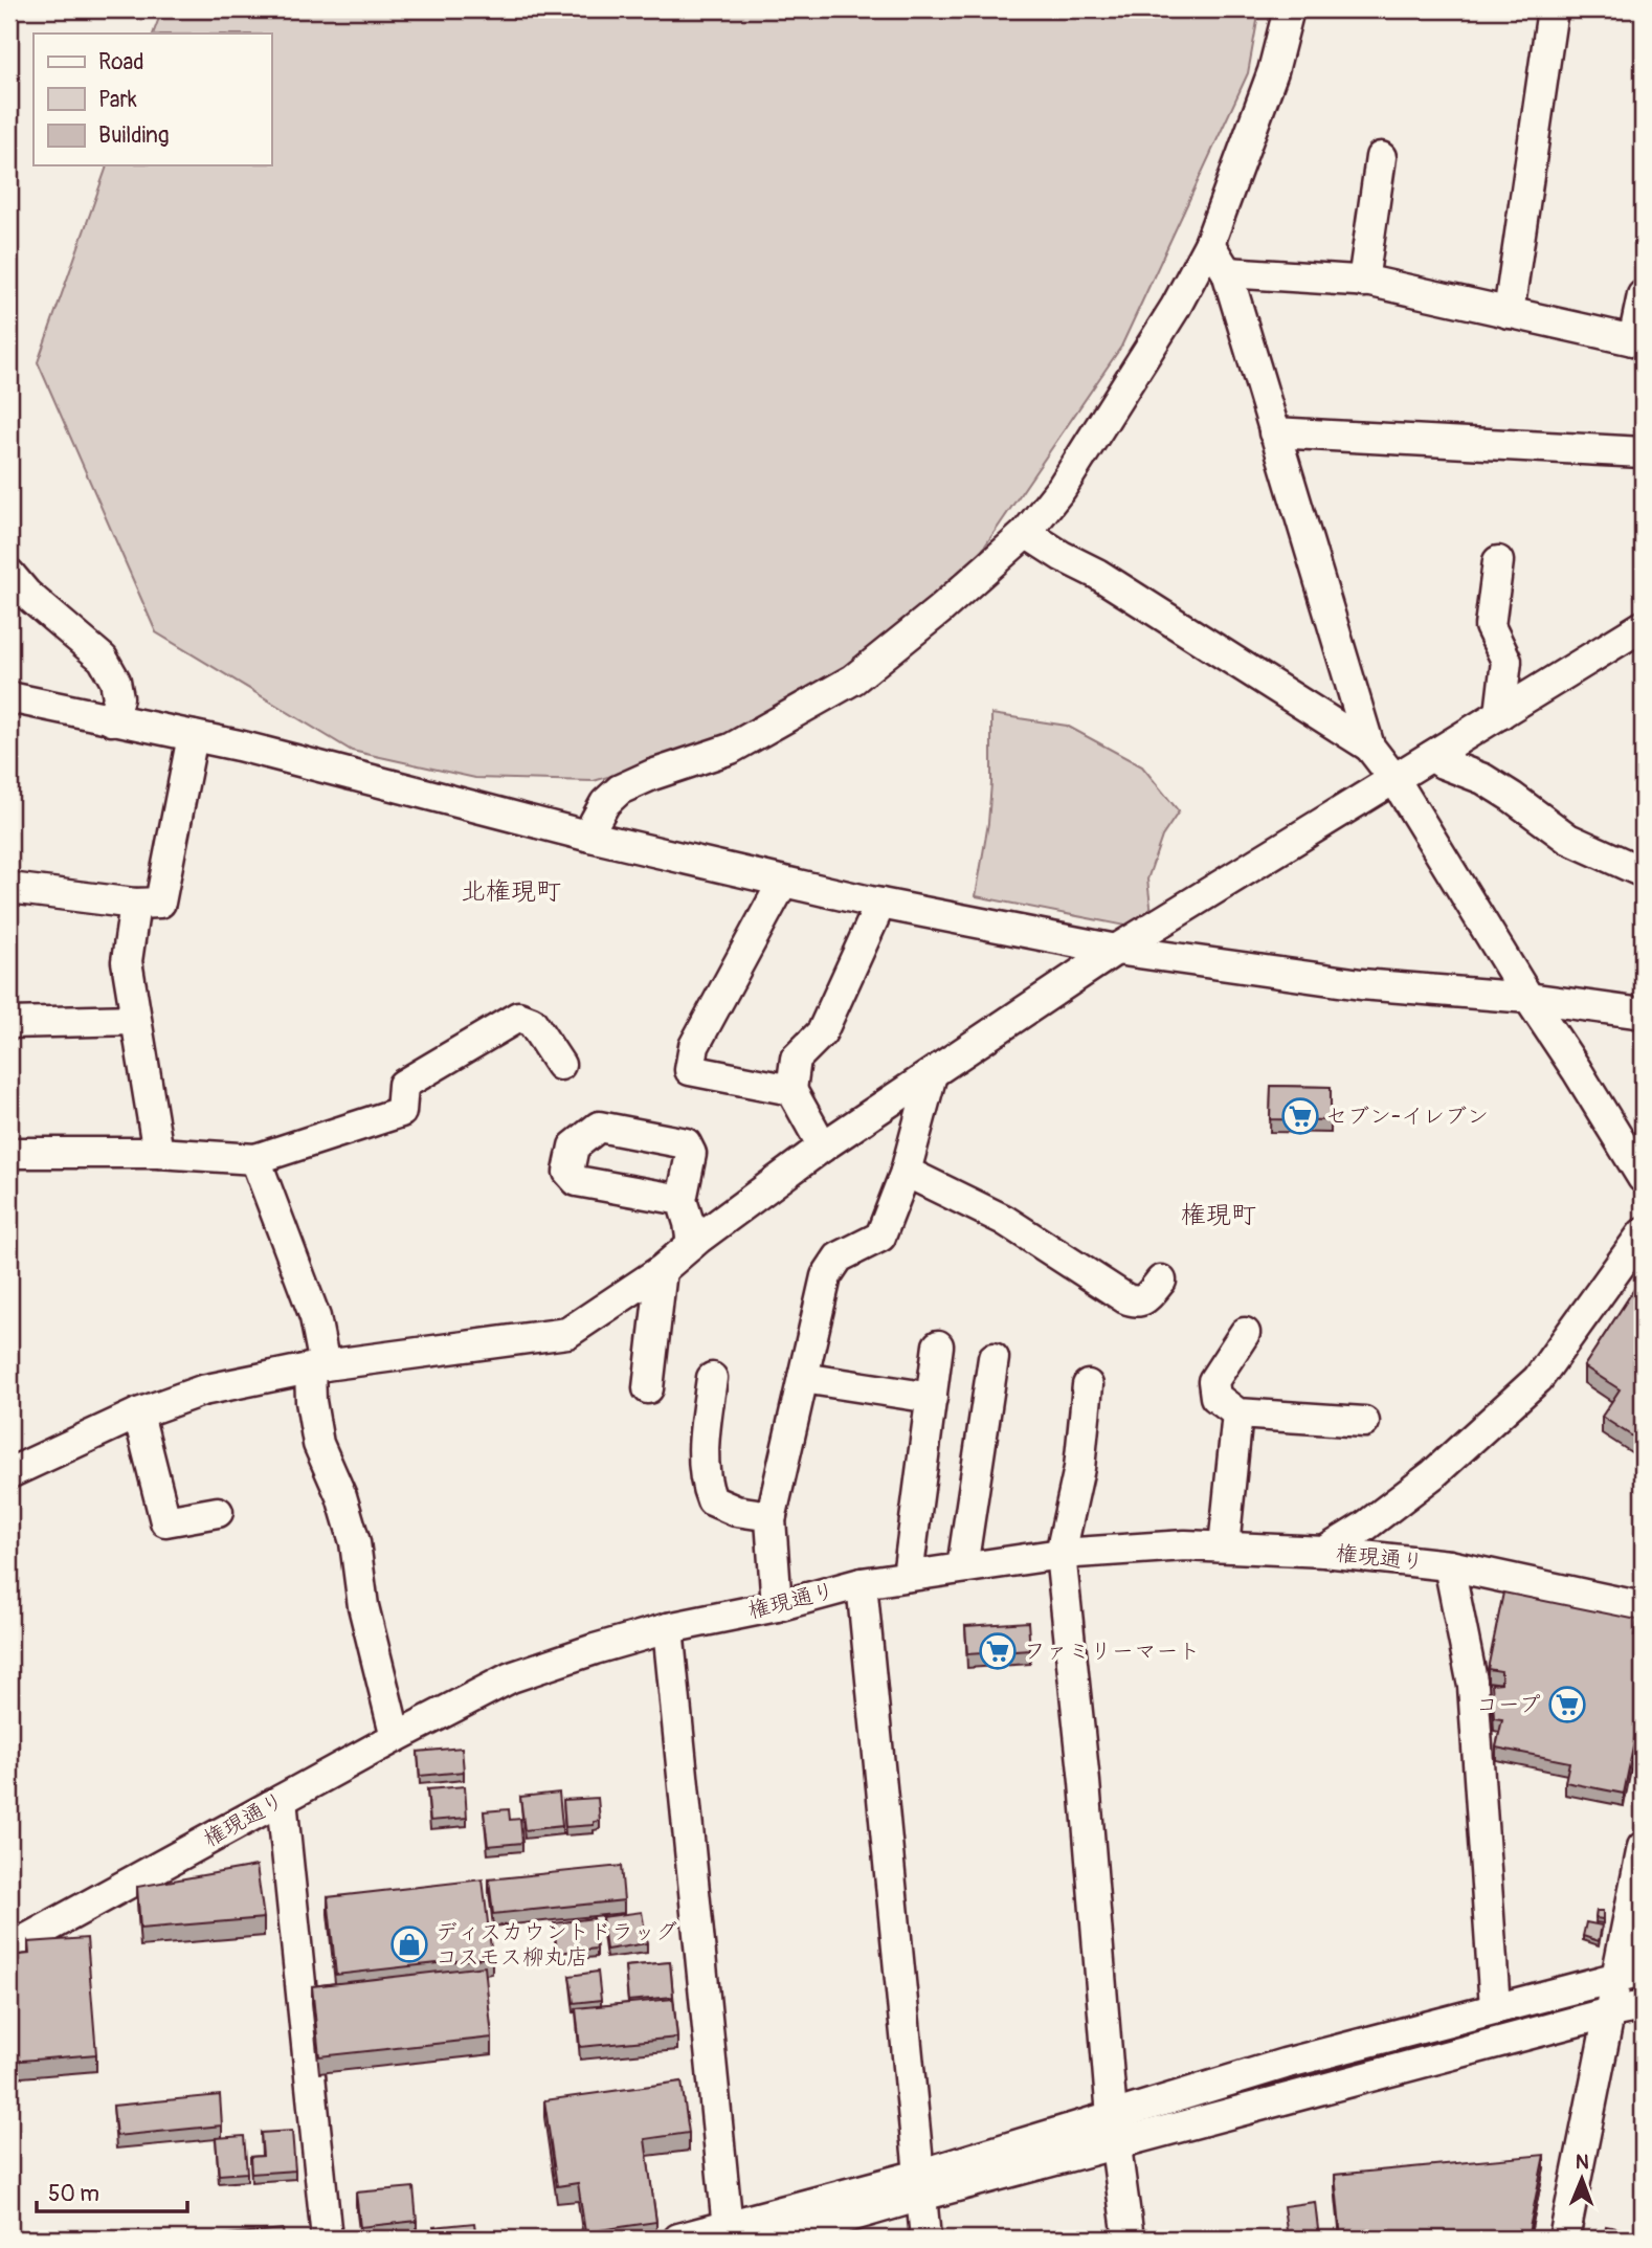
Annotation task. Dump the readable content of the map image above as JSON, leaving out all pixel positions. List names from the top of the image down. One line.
{"streets":{"street":["権現通り"]},"districts":["北権現町","権現町"],"places":{"supermarket":["セブン-イレブン","ファミリーマート","コープ"],"shop":["ディスカウントドラッグ コスモス柳丸店"]},"legend":["Road","Park","Building"],"scale_bar":"50 m","north":"top"}
